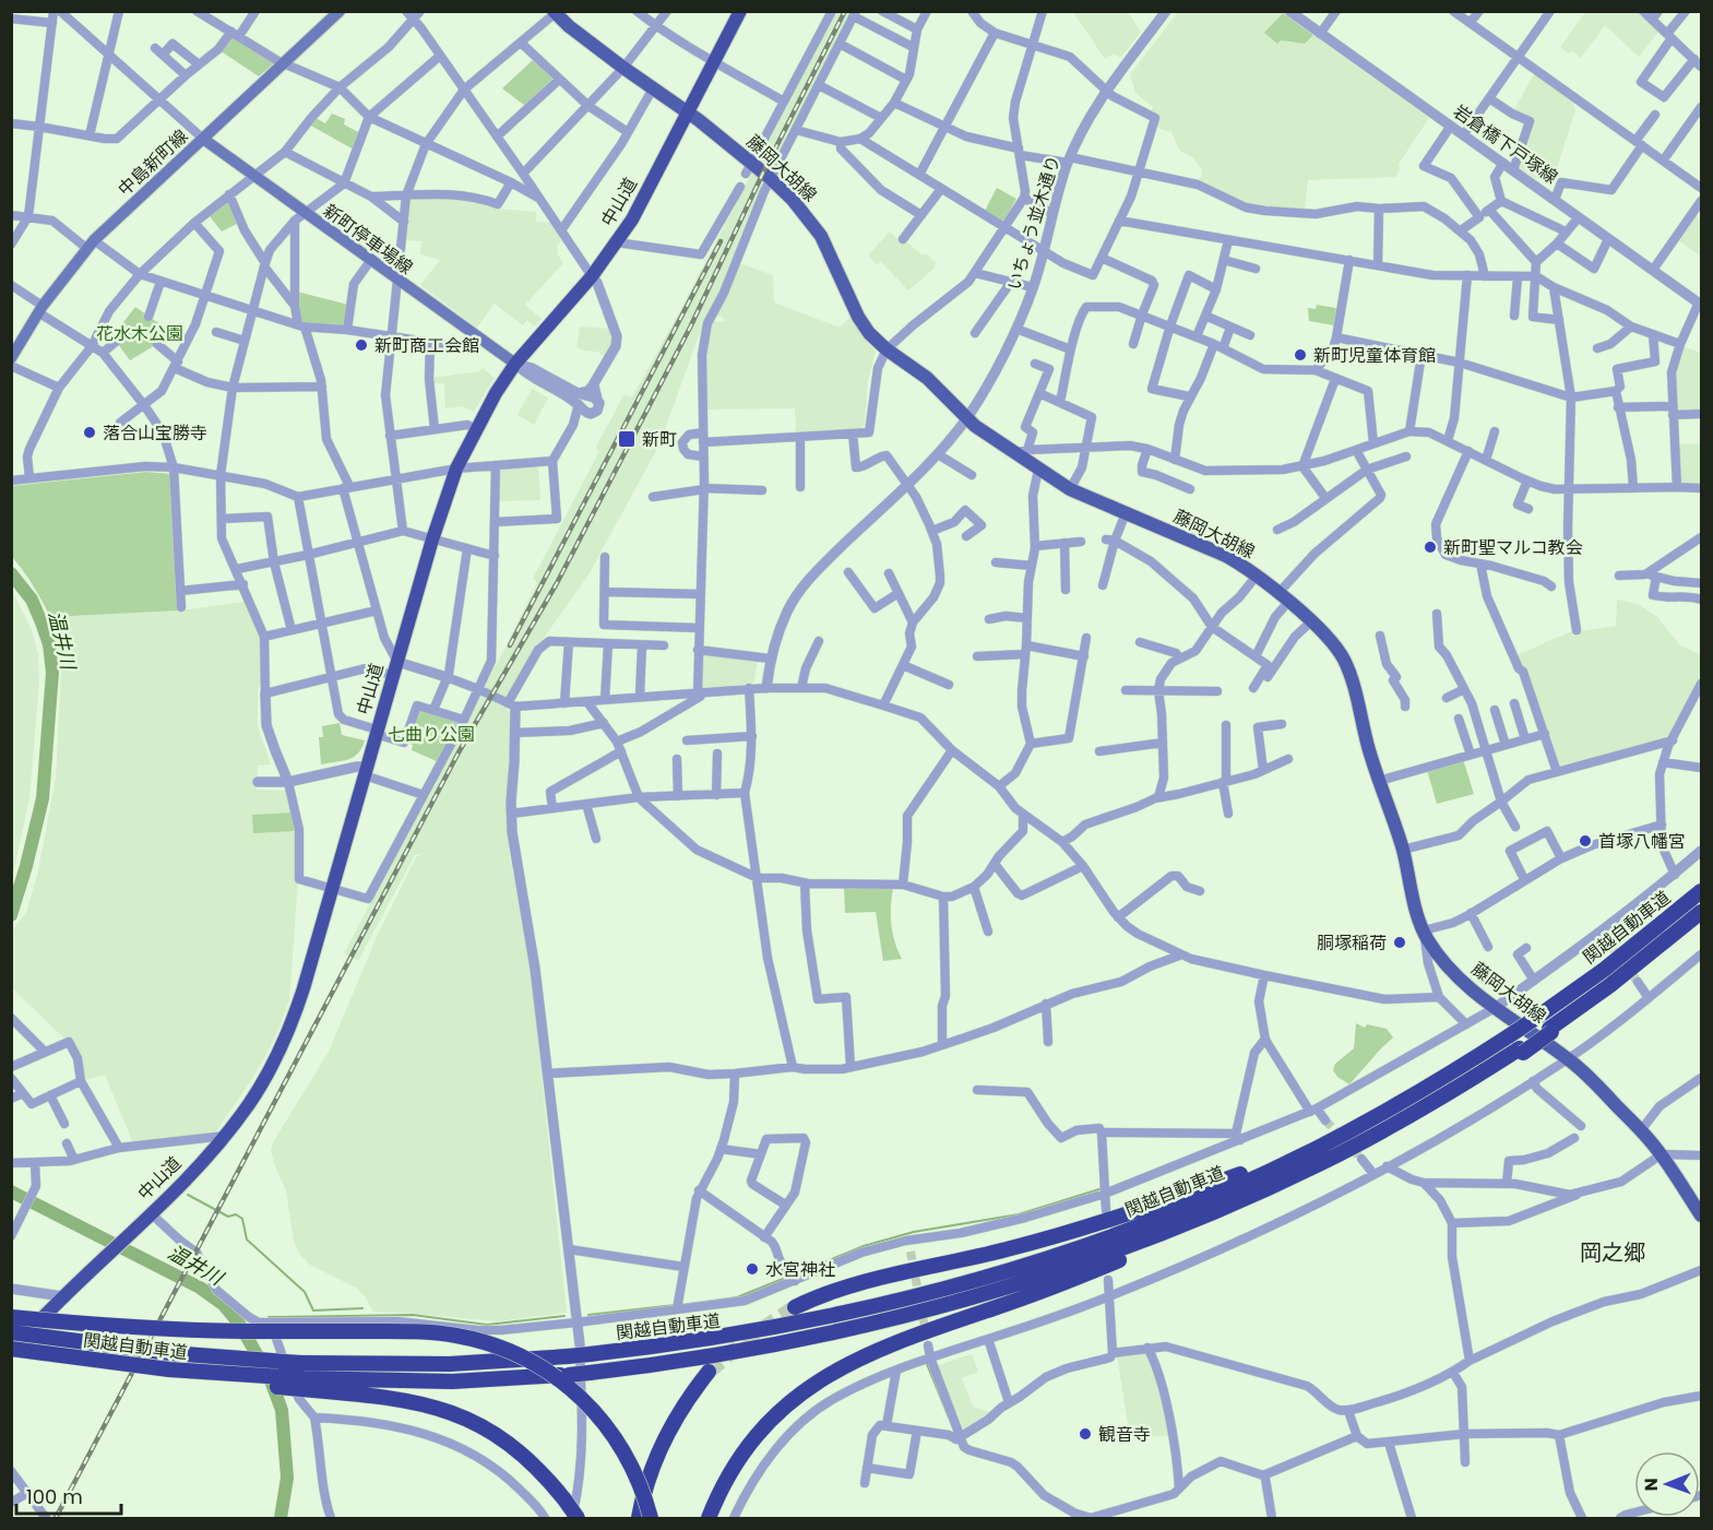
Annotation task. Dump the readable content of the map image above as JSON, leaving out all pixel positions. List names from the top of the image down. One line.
{"streets":{"highway":["中山道","関越自動車道"],"main road":["中島新町線","藤岡大胡線","新町停車場線"],"street":["岩倉橋下戸塚線","いちょう並木通り"]},"crossings":[["中島新町線","新町停車場線"],["藤岡大胡線","中山道"],["藤岡大胡線","いちょう並木通り"],["中山道","新町停車場線"]],"districts":["岡之郷"],"water":["温井川"],"parks":["花水木公園","七曲り公園"],"places":{"other":["新町商工会館","新町児童体育館","落合山宝勝寺","新町聖マルコ教会","首塚八幡宮","胴塚稲荷","水宮神社","観音寺"],"transit":["新町"]},"scale_bar":"100 m","north":"left"}
